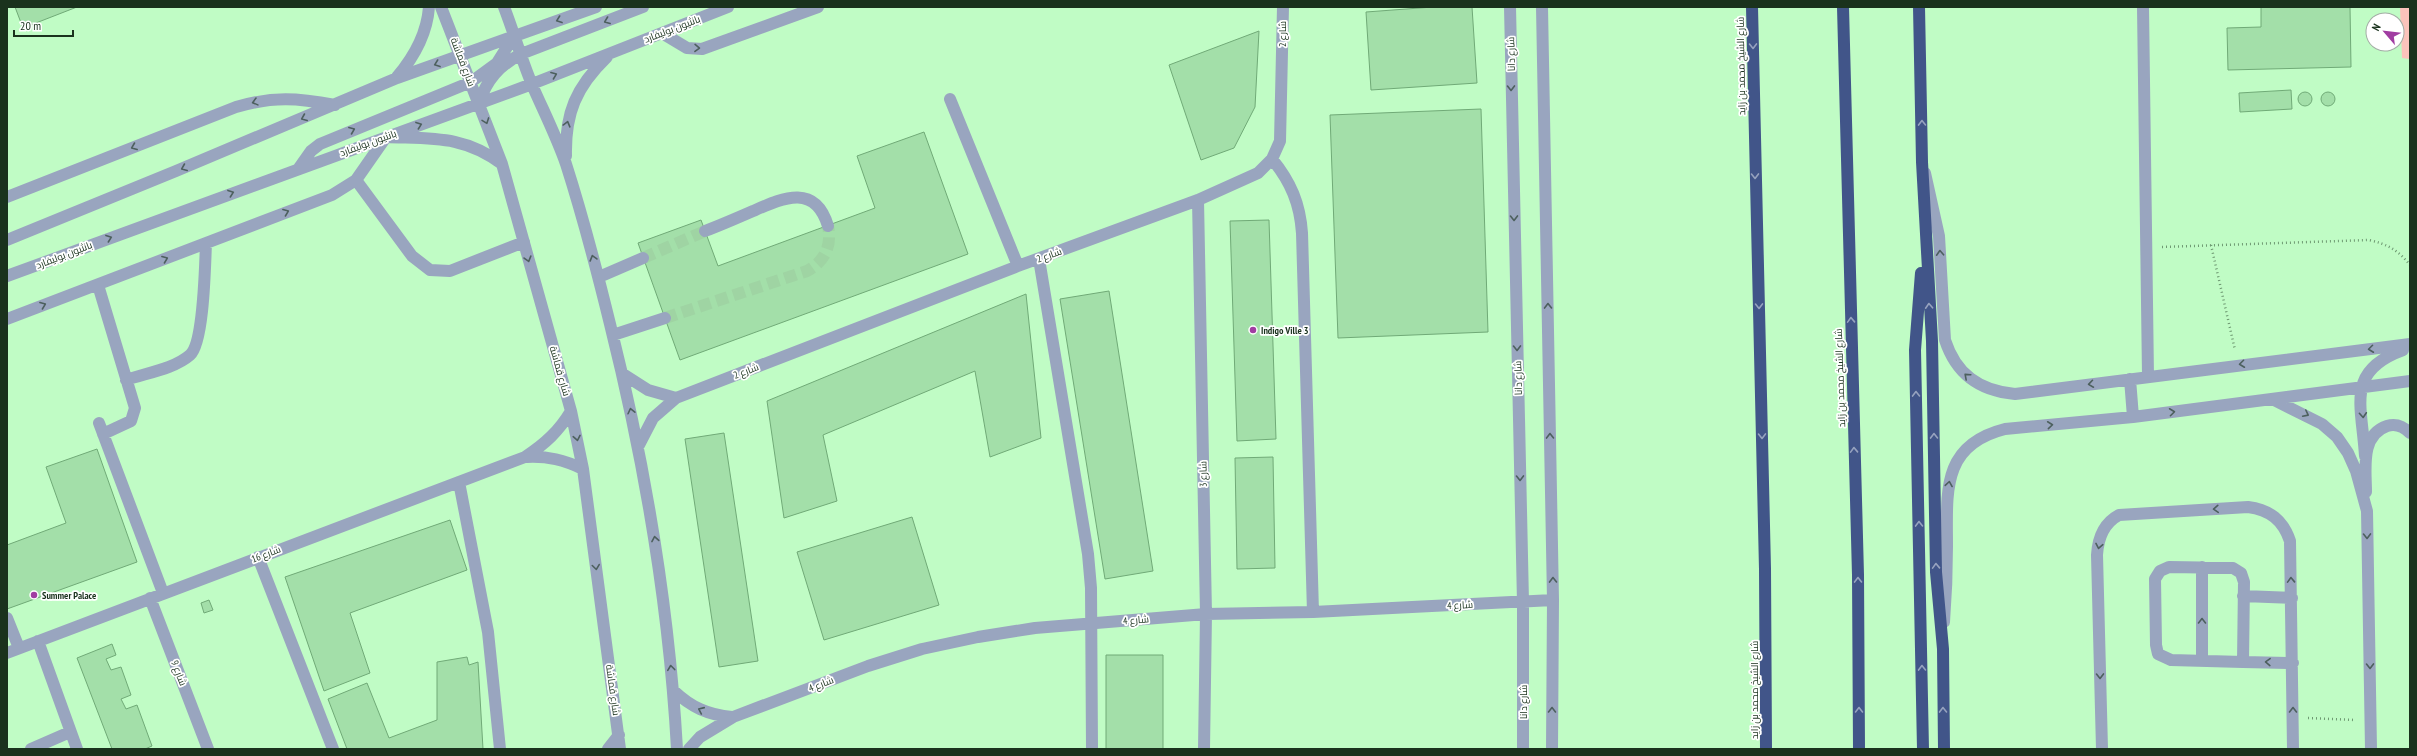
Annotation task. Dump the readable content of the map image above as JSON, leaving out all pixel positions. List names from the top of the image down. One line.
{"streets":{"highway":["شارع الشيخ محمد بن زايد"],"street":["بانثيون بوليفارد","شارع 2","شارع دانا","شارع قماشة","شارع 3","شارع 16","شارع 4","شارع 9"]},"crossings":[["بانثيون بوليفارد","شارع قماشة"],["شارع 2","شارع 3"],["شارع دانا","شارع 4"],["شارع قماشة","شارع 16"],["شارع 3","شارع 4"],["شارع 16","شارع 9"]],"places":["Indigo Ville 3","Summer Palace"],"scale_bar":"20 m","north":"top left"}
